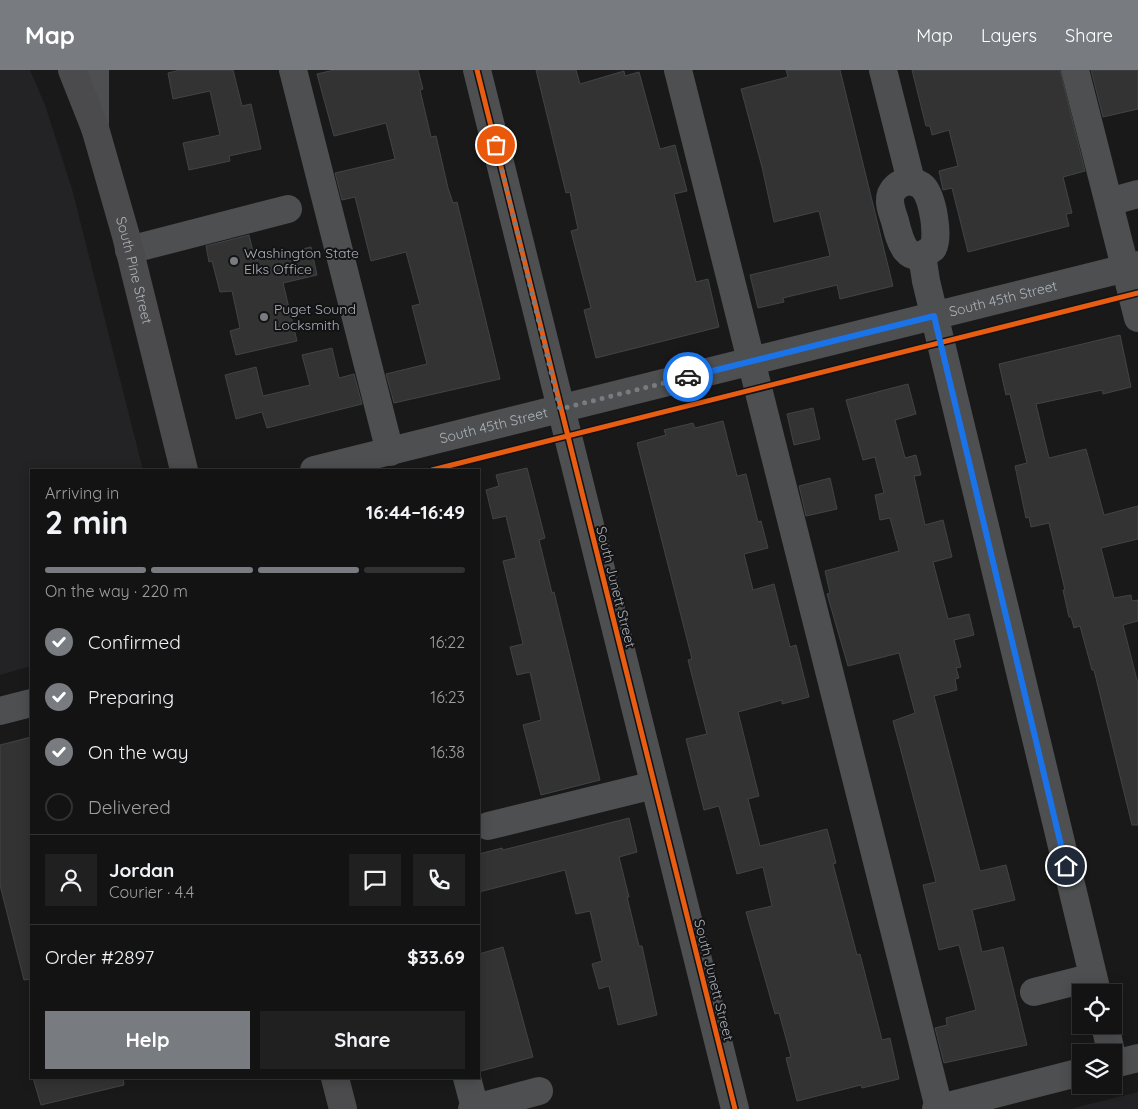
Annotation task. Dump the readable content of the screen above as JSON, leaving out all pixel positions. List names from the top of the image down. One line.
{"streets":{"main road":["South Pine Street"],"street":["South 45th Street","South Junett Street"]},"crossings":[["South 45th Street","South Junett Street"]],"places":["Washington State Elks Office","Puget Sound Locksmith"],"page":{"header":"Map","nav":["Map","Layers","Share"],"heading":["2 min","Arriving in","16:44–16:49"],"panel":["Jordan","Courier · 4.4","Order #2897","$33.69"],"bar":"On the way · 220 m","list":[["Confirmed","16:22"],["Preparing","16:23"],["On the way","16:38"],"Delivered"],"buttons":["Help","Share"]}}
